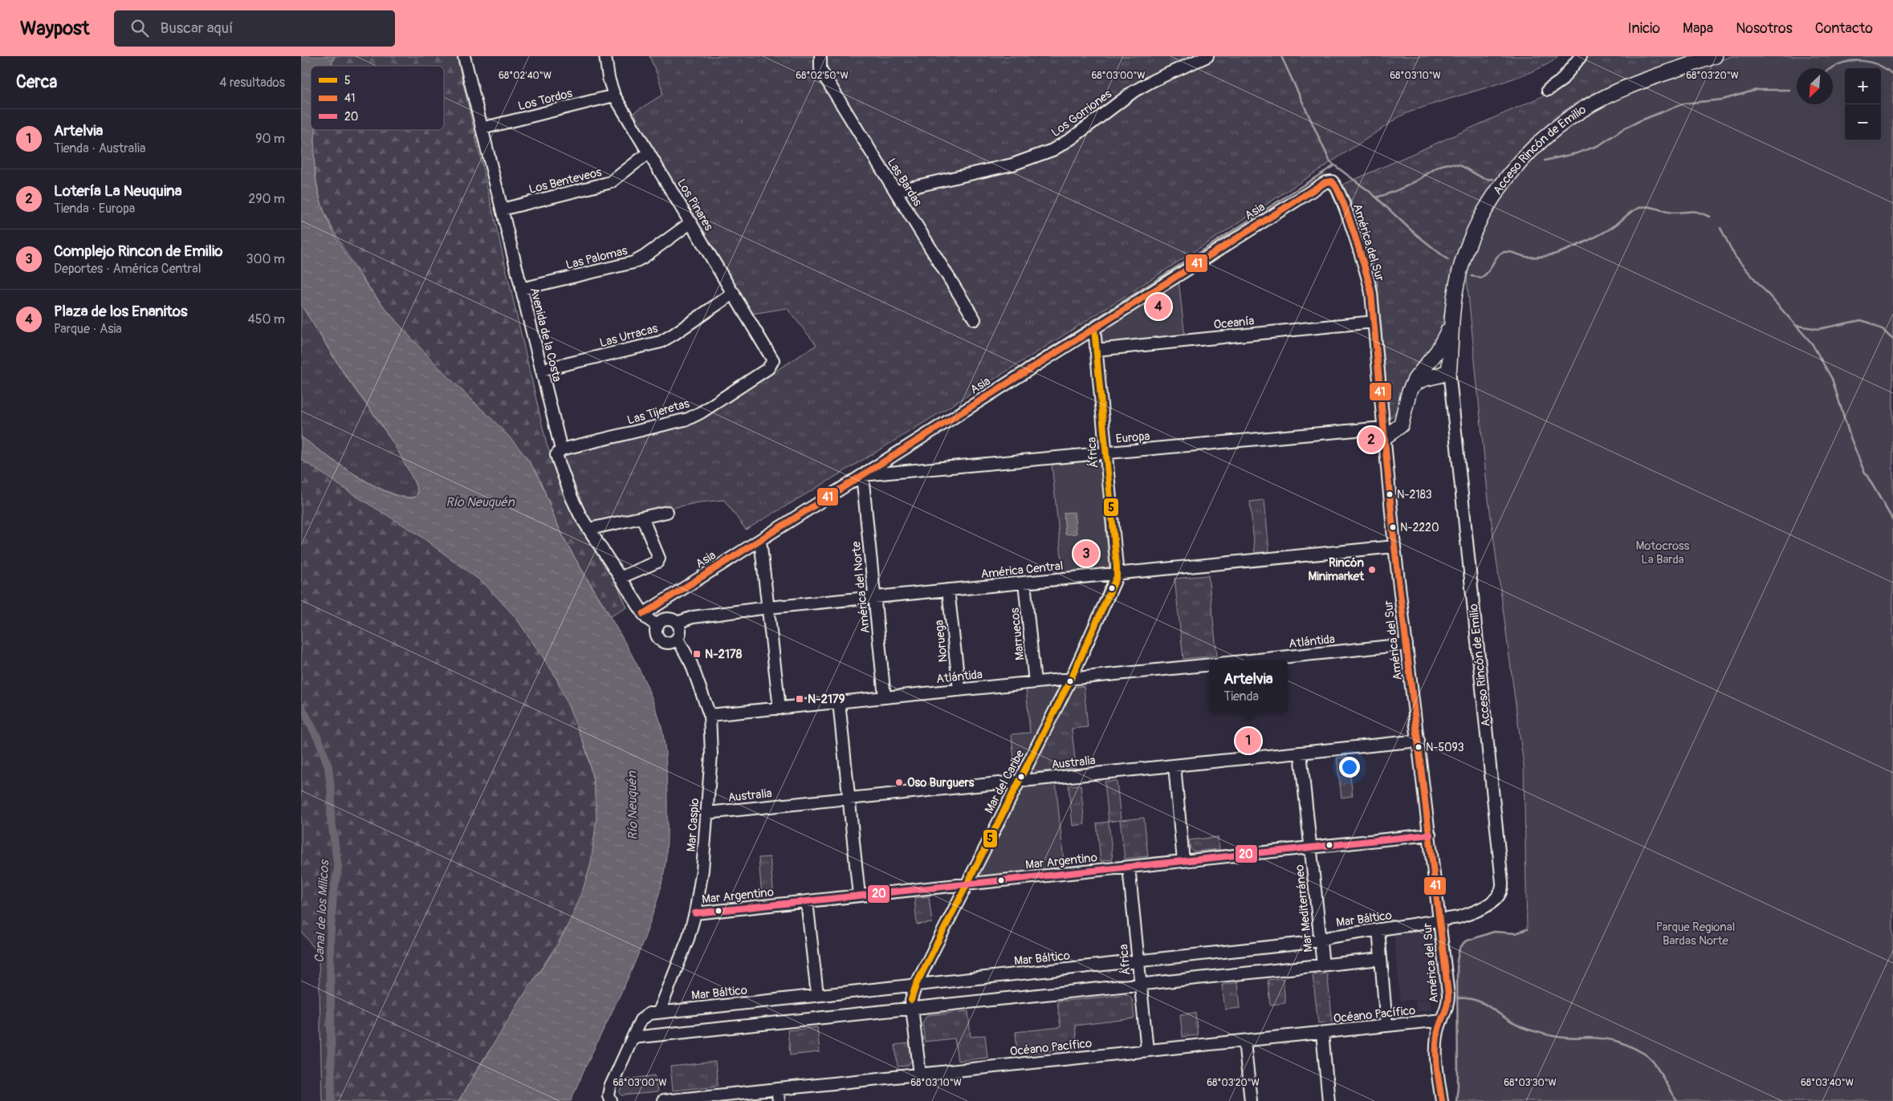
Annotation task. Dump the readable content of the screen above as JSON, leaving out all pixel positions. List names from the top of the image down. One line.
{"streets":{"main road":["Acceso Rincón de Emilio"],"street":["Los Tordos","Los Gorriones","Los Benteveos","Las Bardas","Los Pinares","Asia","América del Sur","Las Palomas","Oceanía","Avenida de la Costa","Las Urracas","Las Tijeretas","Europa","África","América Central","América del Norte","Marruecos","Noruega","Atlántida","Australia","Mar del Caribe","Mar Caspio","Mar Argentino","Mar Mediterráneo","Mar Báltico","Océano Pacífico"]},"crossings":[["Los Tordos","Los Pinares"],["Los Tordos","Avenida de la Costa"],["Los Gorriones","Las Bardas"],["Acceso Rincón de Emilio","América del Sur"],["Acceso Rincón de Emilio","Europa"],["Acceso Rincón de Emilio","Mar Báltico"],["Los Benteveos","Los Pinares"],["Los Benteveos","Avenida de la Costa"],["Los Pinares","Las Palomas"],["Los Pinares","Las Urracas"],["Los Pinares","Las Tijeretas"],["Asia","América del Sur"],["Asia","Avenida de la Costa"],["Asia","Europa"],["Asia","África"],["Asia","América del Norte"],["América del Sur","Oceanía"],["América del Sur","Europa"],["América del Sur","América Central"],["América del Sur","Atlántida"],["América del Sur","Australia"],["América del Sur","Mar Argentino"],["América del Sur","Mar Báltico"],["América del Sur","Océano Pacífico"],["Las Palomas","Avenida de la Costa"],["Oceanía","África"],["Avenida de la Costa","Las Urracas"],["Avenida de la Costa","Las Tijeretas"],["Europa","África"],["Europa","América del Norte"],["África","América Central"],["África","Mar del Caribe"],["África","Mar Argentino"],["África","Mar Báltico"],["África","Océano Pacífico"],["América Central","América del Norte"],["América Central","Marruecos"],["América Central","Noruega"],["América Central","Mar del Caribe"],["América Central","Mar Caspio"],["América del Norte","Atlántida"],["Marruecos","Atlántida"],["Noruega","Atlántida"],["Atlántida","Mar del Caribe"],["Atlántida","Mar Caspio"],["Australia","Mar del Caribe"],["Australia","Mar Caspio"],["Australia","Mar Mediterráneo"],["Mar del Caribe","Mar Argentino"],["Mar del Caribe","Mar Báltico"],["Mar del Caribe","Océano Pacífico"],["Mar Caspio","Mar Argentino"],["Mar Caspio","Mar Báltico"],["Mar Argentino","Mar Mediterráneo"],["Mar Mediterráneo","Mar Báltico"]],"water":["Río Neuquén","Canal de los Milicos"],"parks":["Motocross La Barda","Parque Regional Bardas Norte"],"places":{"other":["N-2183","N-2220","Rincón Minimarket","N-5093","Oso Burguers"],"transit":["N-2178","N-2179"]},"lines":["transit line 41","transit line 5","transit line 20"],"legend":["5","41","20"],"north":"bottom left","page":{"header":"Waypost","search":"Buscar aquí","nav":["Inicio","Mapa","Nosotros","Contacto"],"heading":["Cerca","4 resultados"],"map_buttons":["+","−"],"list":[{"mark":"1","name":"Artelvia","note":"Tienda · Australia","value":"90 m"},{"mark":"2","name":"Lotería La Neuquina","note":"Tienda · Europa","value":"290 m"},{"mark":"3","name":"Complejo Rincon de Emilio","note":"Deportes · América Central","value":"300 m"},{"mark":"4","name":"Plaza de los Enanitos","note":"Parque · Asia","value":"450 m"}],"pins":["4","2","3","1"],"popup":["Artelvia","Tienda"]},"coordinates":["68°02'50\"W","68°03'00\"W","68°03'10\"W","68°03'20\"W","68°02'40\"W","68°03'30\"W","68°03'40\"W"]}
